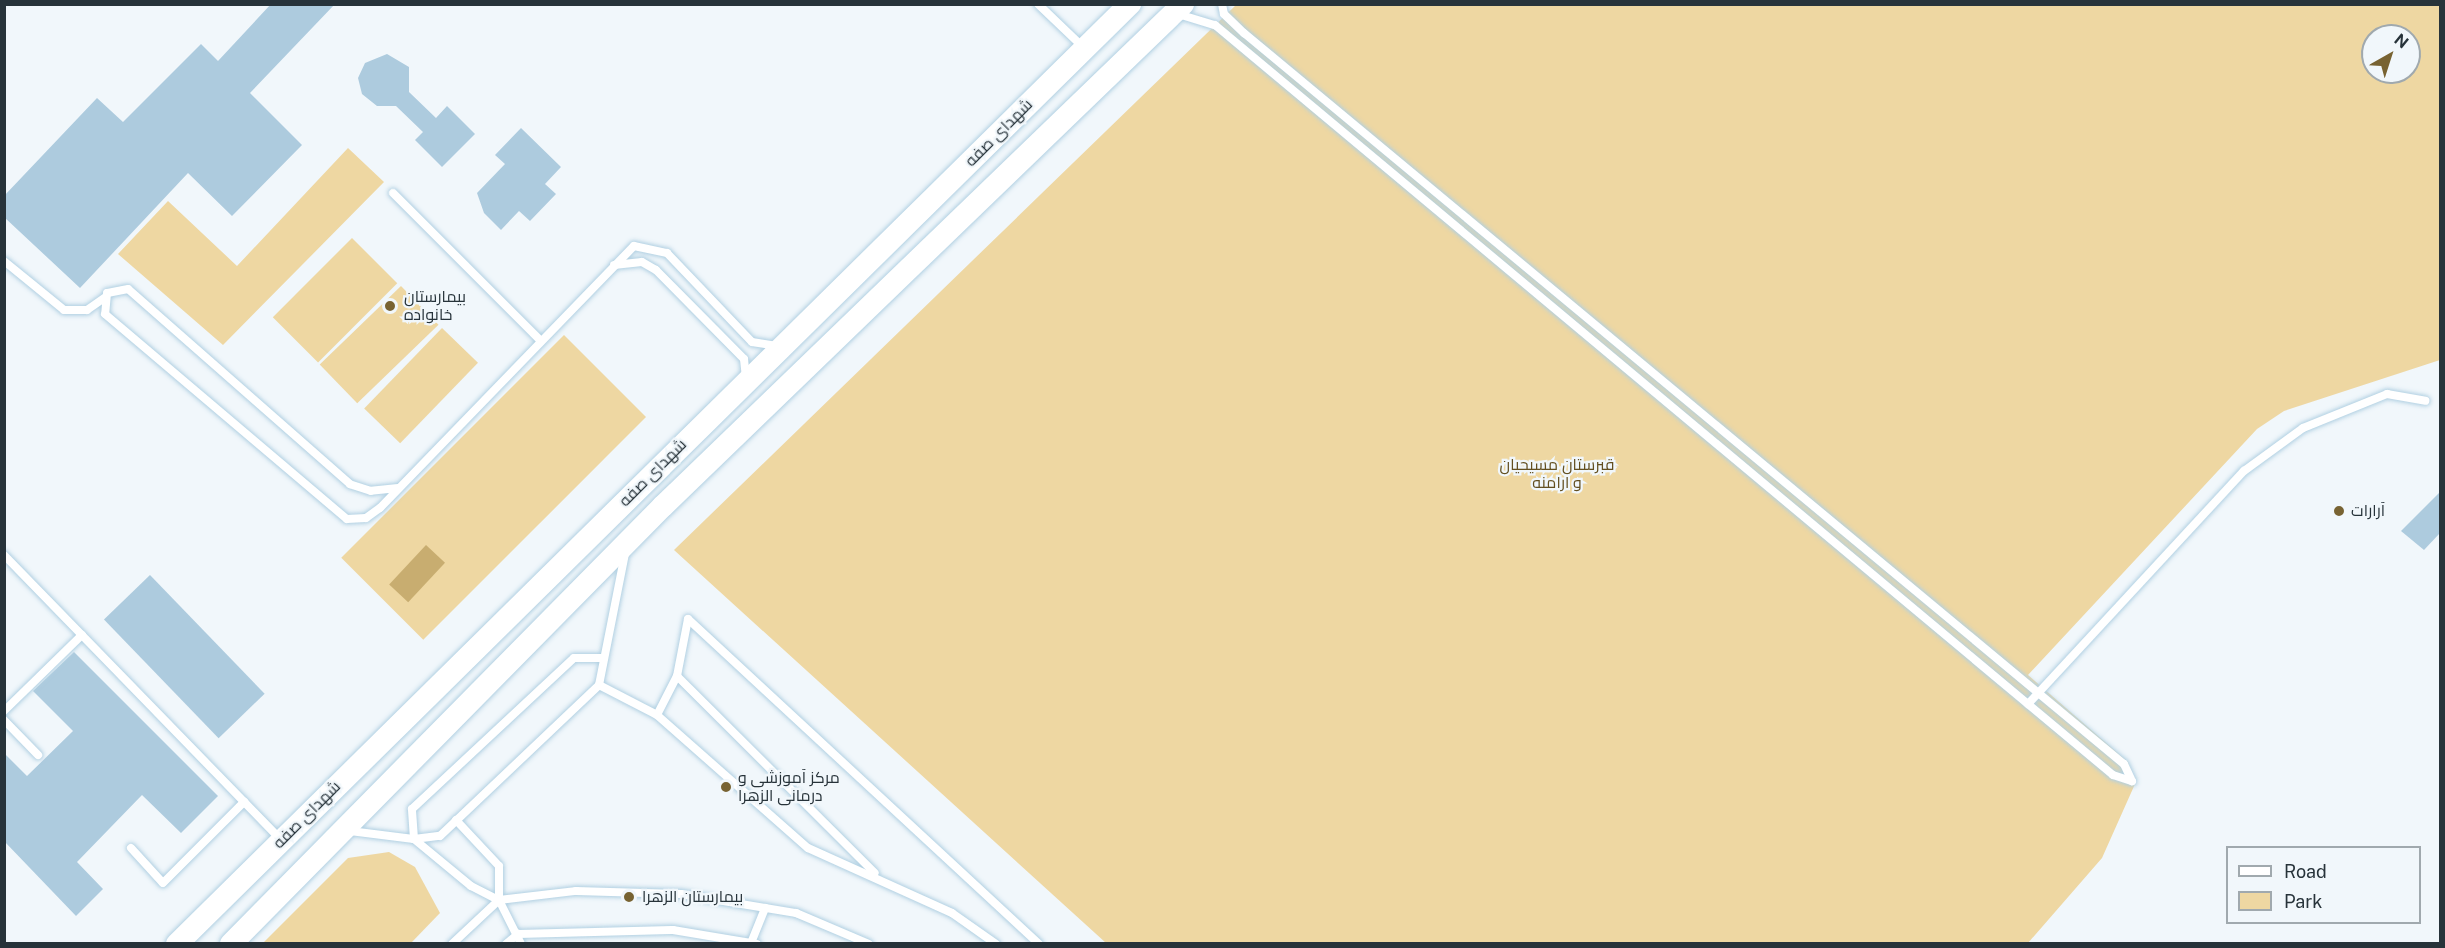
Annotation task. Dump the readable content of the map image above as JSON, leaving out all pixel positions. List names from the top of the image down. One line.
{"streets":{"main road":["شهدای صفه"]},"parks":["قبرستان مسیحیان و ارامنه"],"places":["بیمارستان خانواده","آرارات","مرکز آموزشی و درمانی الزهرا","بیمارستان الزهرا"],"legend":["Road","Park"],"north":"top right"}
